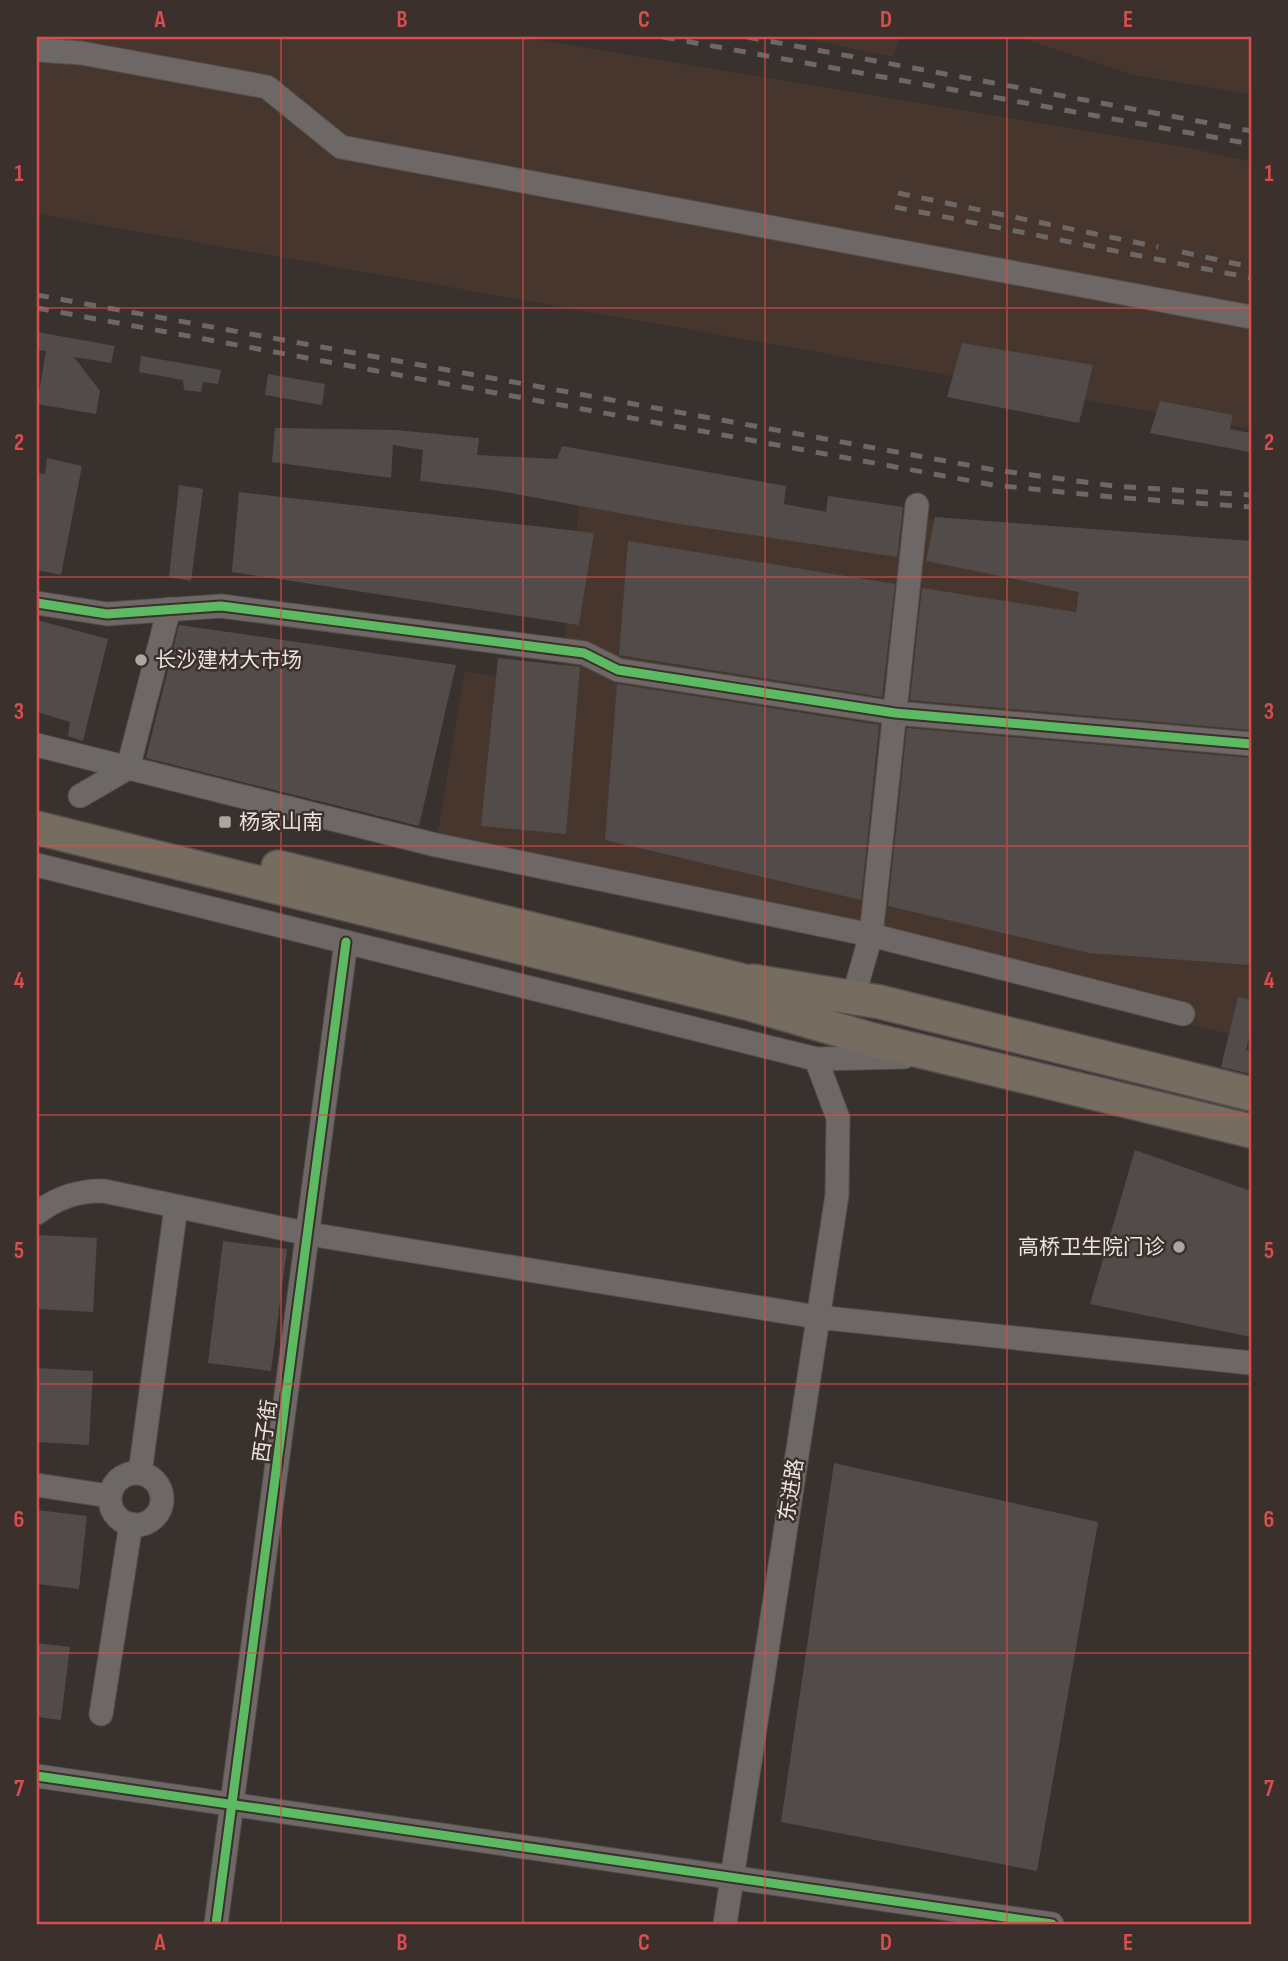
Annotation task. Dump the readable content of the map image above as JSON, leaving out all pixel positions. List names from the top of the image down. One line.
{"streets":{"street":["西子街","东进路"]},"places":{"other":["长沙建材大市场","高桥卫生院门诊"],"transit":["杨家山南"]},"grid":{"columns":["A","B","C","D","E"],"rows":["1","2","3","4","5","6","7"]}}
